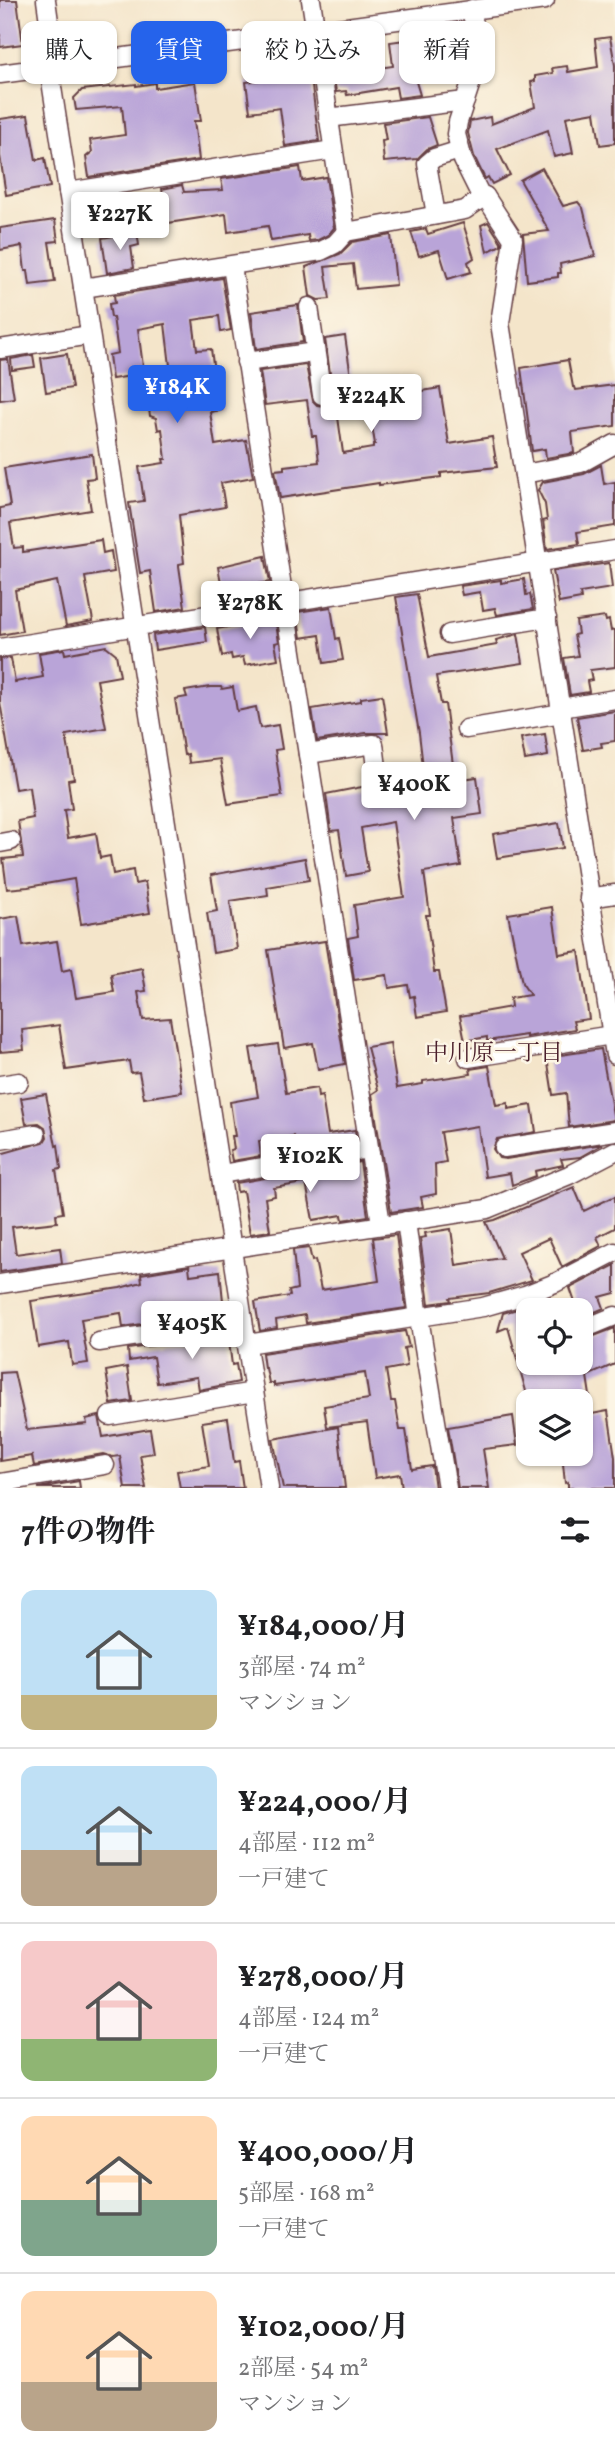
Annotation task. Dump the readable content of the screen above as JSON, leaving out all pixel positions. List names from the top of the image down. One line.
{"districts":["中川原一丁目"],"page":{"chip":["購入","賃貸","絞り込み","新着"],"price":["¥227K","¥184K","¥224K","¥278K","¥400K","¥102K","¥405K"],"heading":"7件の物件","list":[{"name":"¥184,000/月","note":"3部屋 · 74 m² · マンション"},{"name":"¥224,000/月","note":"4部屋 · 112 m² · 一戸建て"},{"name":"¥278,000/月","note":"4部屋 · 124 m² · 一戸建て"},{"name":"¥400,000/月","note":"5部屋 · 168 m² · 一戸建て"},{"name":"¥102,000/月","note":"2部屋 · 54 m² · マンション"}]}}
